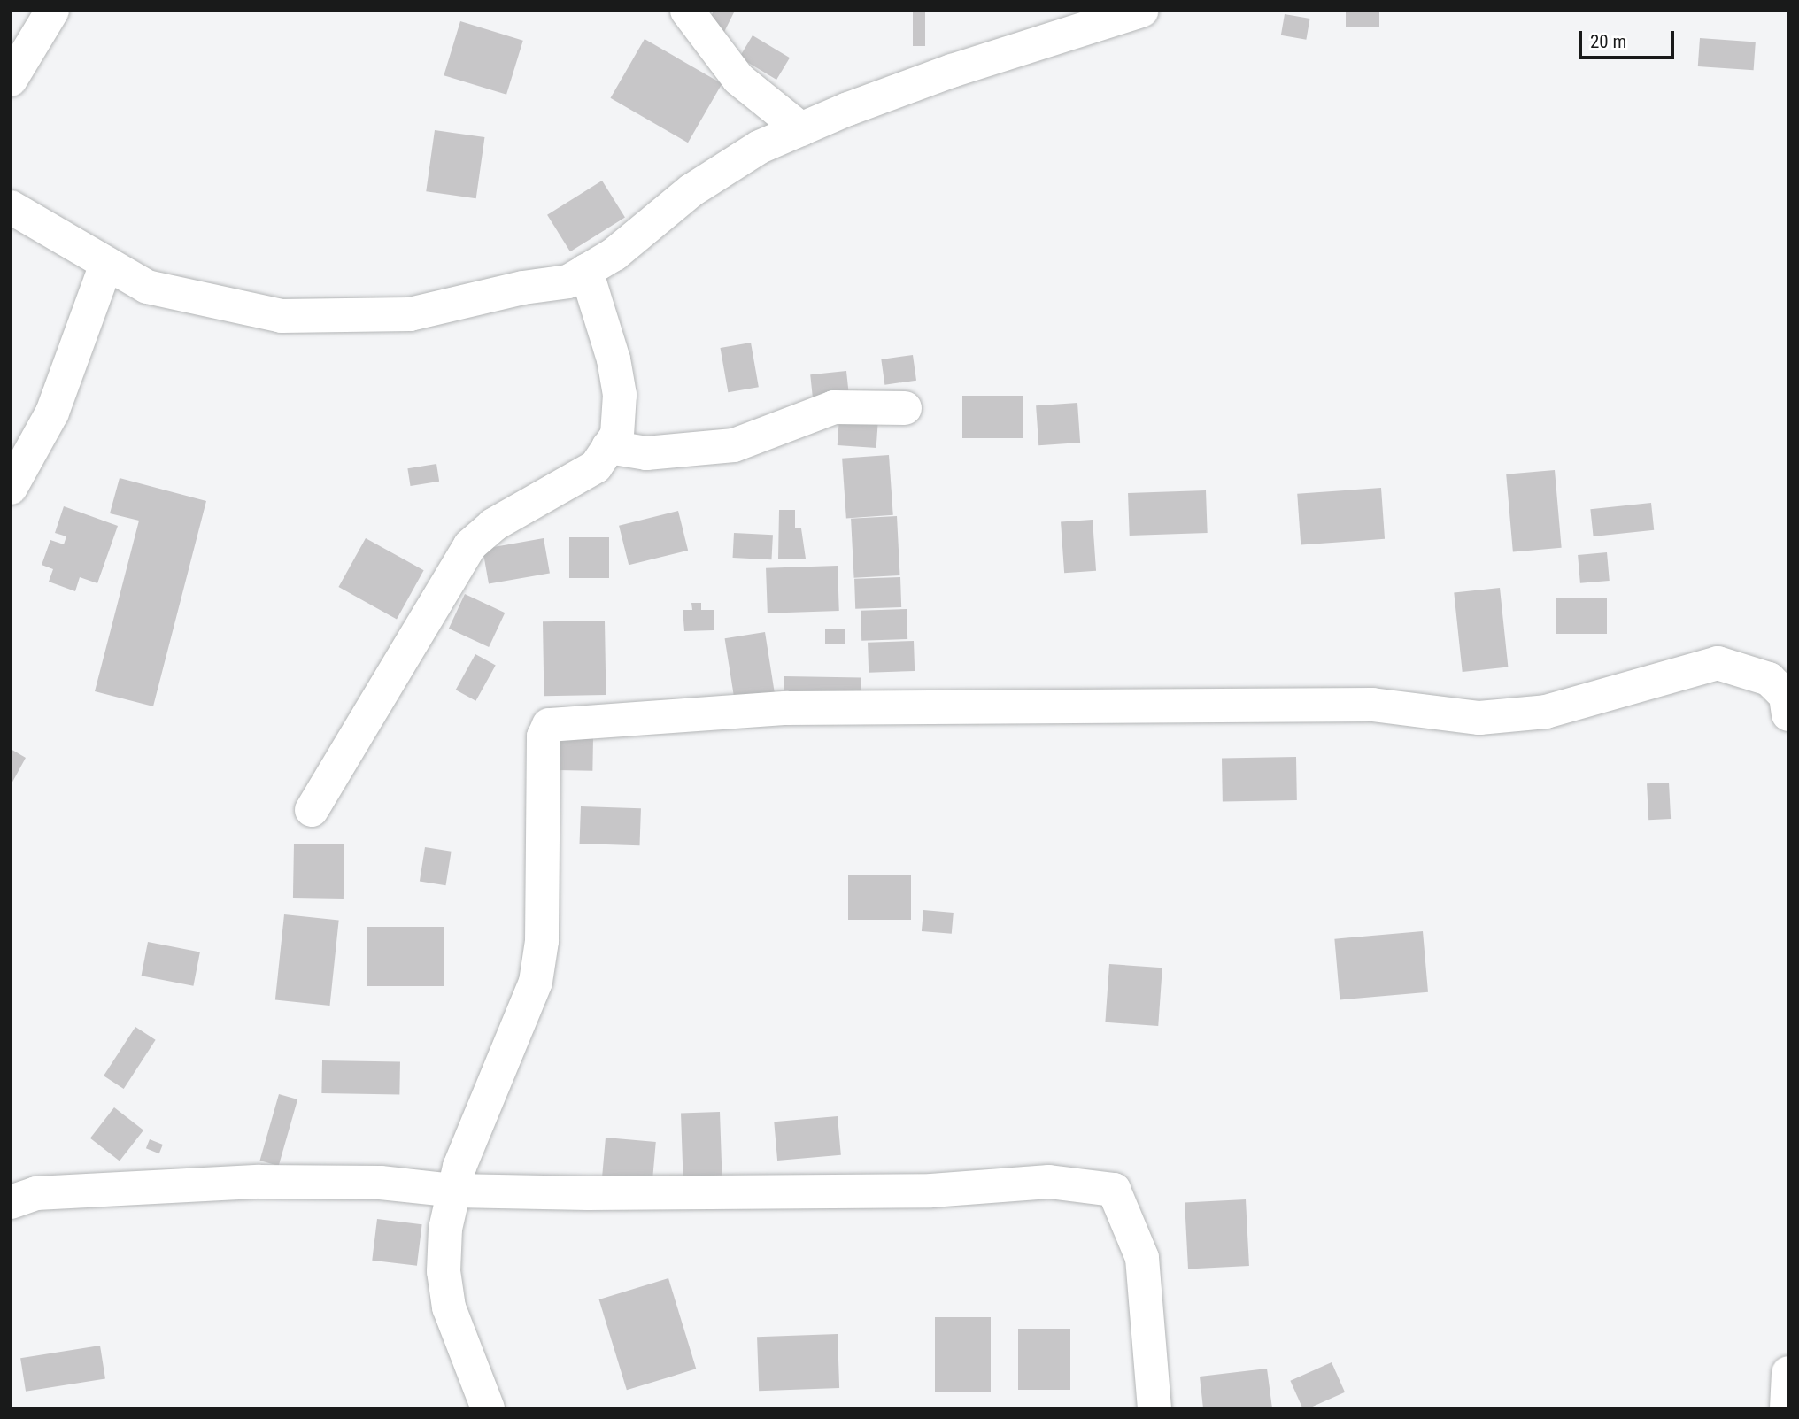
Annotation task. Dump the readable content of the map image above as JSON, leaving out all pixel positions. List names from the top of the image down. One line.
{"scale_bar":"20 m"}
